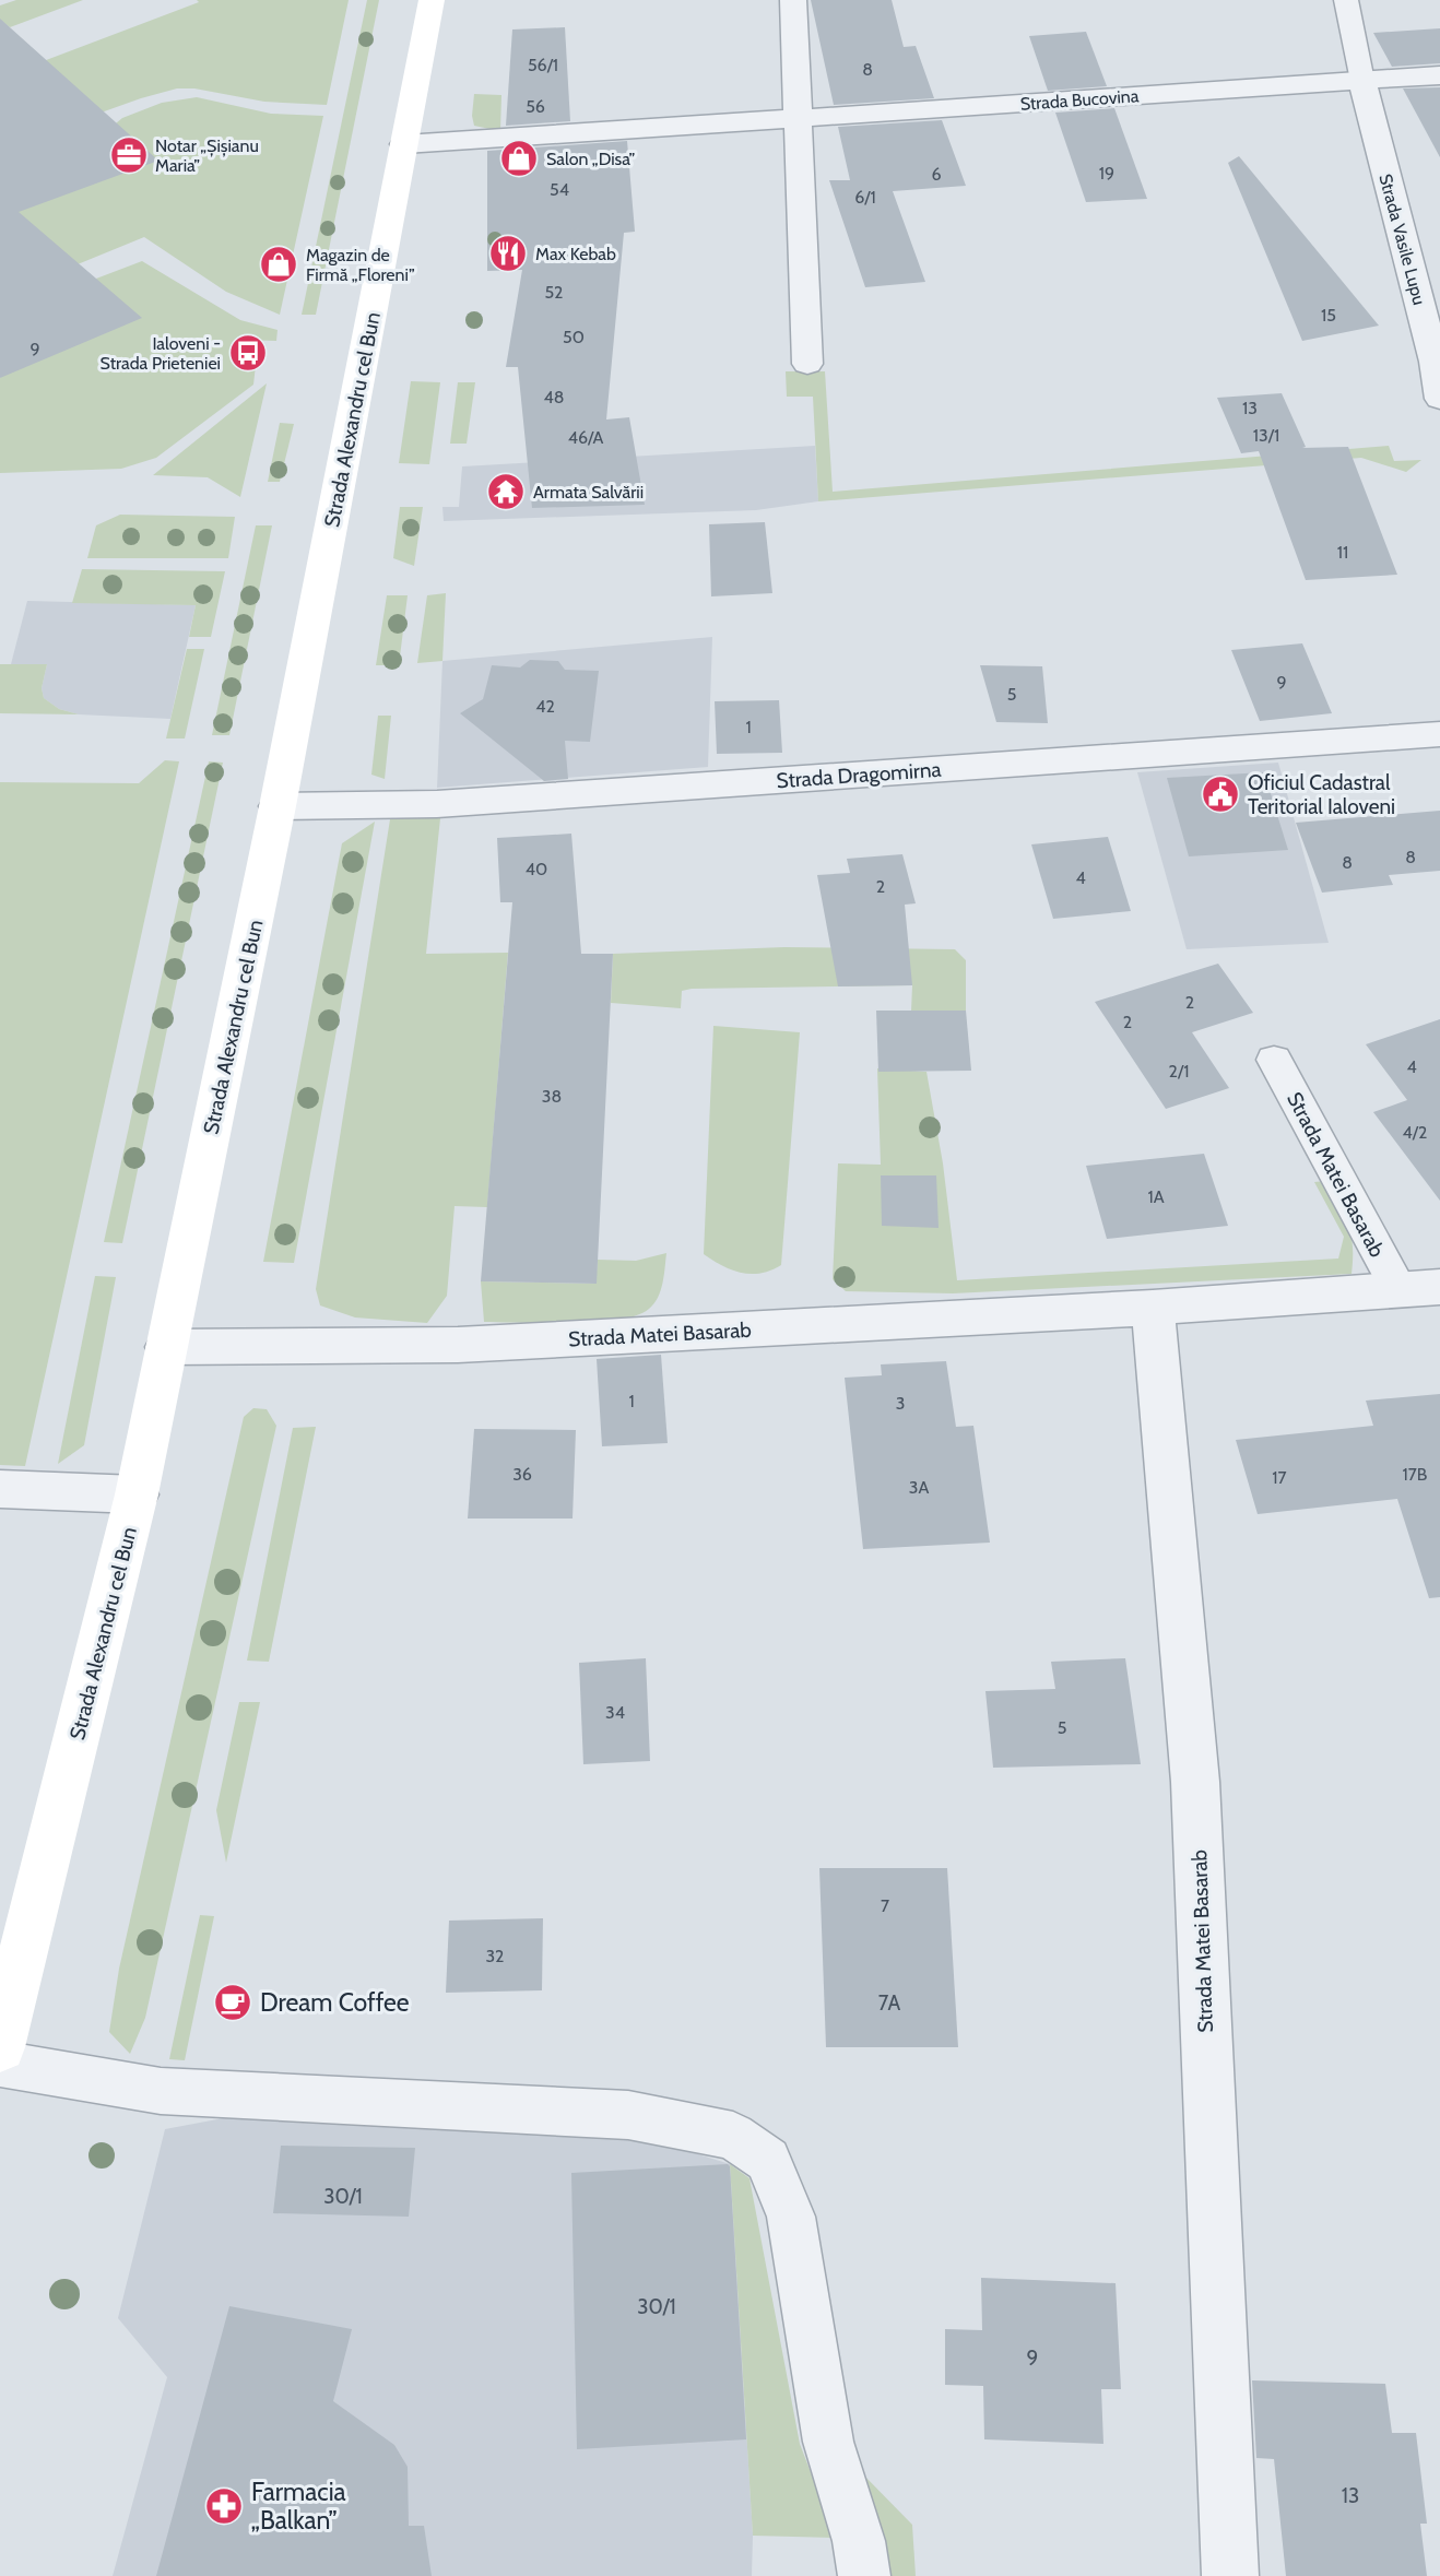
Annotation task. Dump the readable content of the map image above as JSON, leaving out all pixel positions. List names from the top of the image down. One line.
{"streets":{"main road":["Strada Alexandru cel Bun"],"street":["Strada Bucovina","Strada Vasile Lupu","Strada Dragomirna","Strada Matei Basarab"]},"crossings":[["Strada Bucovina","Strada Vasile Lupu"],["Strada Bucovina","Strada Alexandru cel Bun"],["Strada Alexandru cel Bun","Strada Dragomirna"],["Strada Alexandru cel Bun","Strada Matei Basarab"]],"places":{"office":["Notar „Șișianu Maria”"],"shop":["Salon „Disa”","Magazin de Firmă „Floreni”"],"restaurant":["Max Kebab"],"bus stop":["Ialoveni - Strada Prieteniei"],"temple":["Armata Salvării"],"public building":["Oficiul Cadastral Teritorial Ialoveni"],"cafe":["Dream Coffee"],"pharmacy":["Farmacia „Balkan”"]},"house_numbers":["56/1","8","56","19","6","54","6/1","52","15","50","9","48","13","13/1","46/A","11","9","5","42","1","8","8","40","4","2","2","2","4","2/1","38","4/2","1A","1","3","36","17B","17","3A","34","5","7","32","7A","30/1","30/1","9","13"]}
